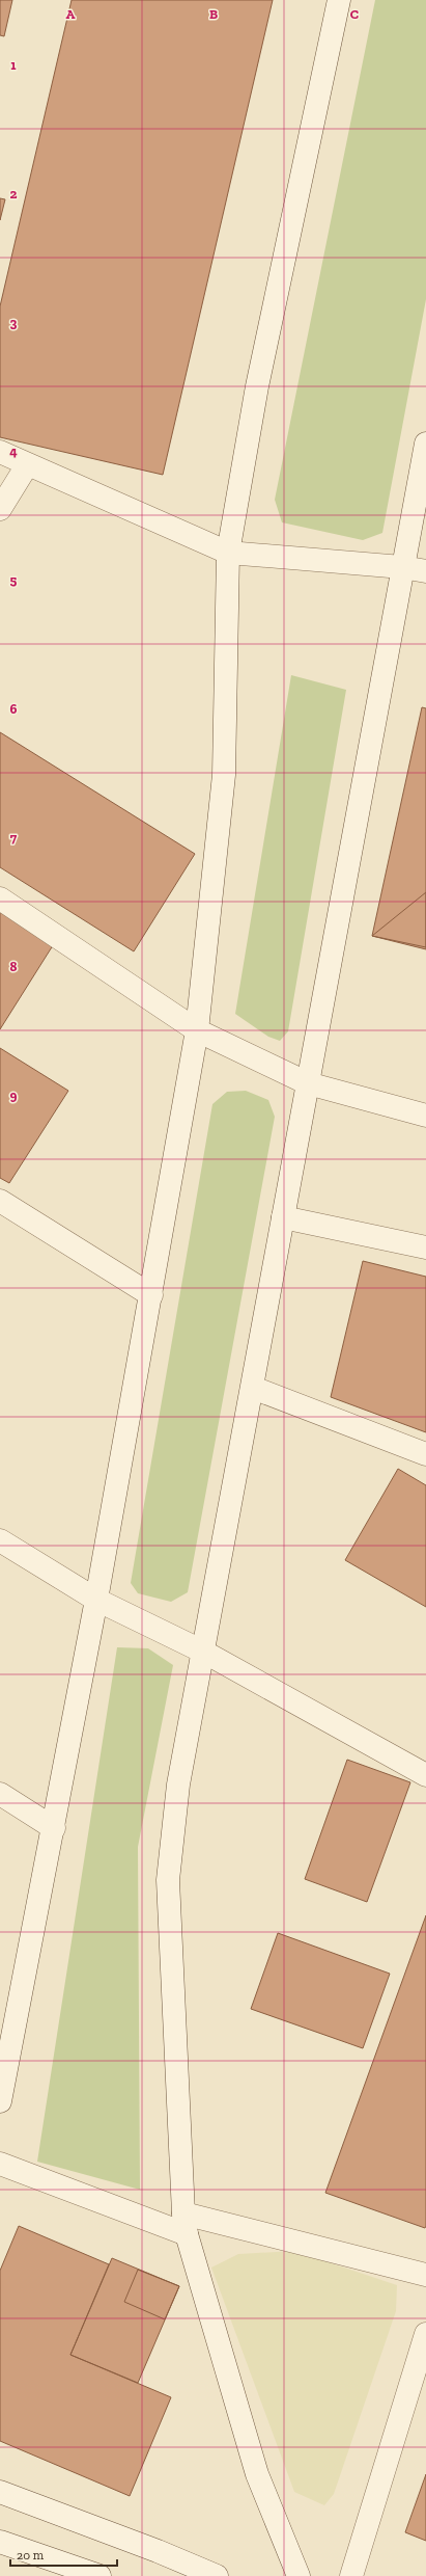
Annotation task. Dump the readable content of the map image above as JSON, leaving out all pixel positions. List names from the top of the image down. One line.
{"scale_bar":"20 m","grid":{"columns":["A","B","C"],"rows":["1","2","3","4","5","6","7","8","9"]}}
